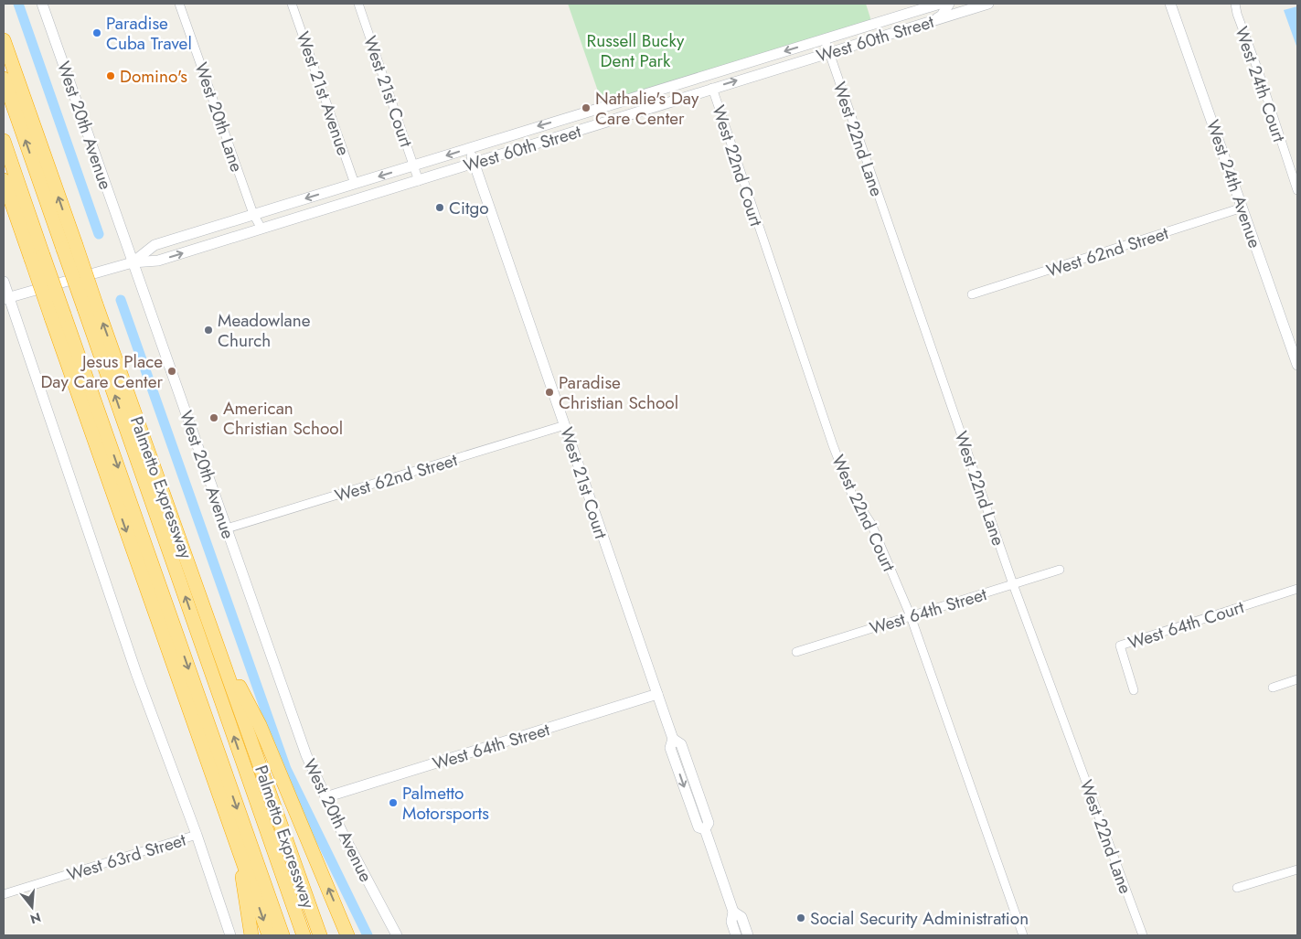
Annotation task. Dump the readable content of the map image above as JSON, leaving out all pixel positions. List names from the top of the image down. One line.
{"streets":{"highway":["Palmetto Expressway"],"street":["West 60th Street","West 24th Court","West 21st Court","West 21st Avenue","West 20th Lane","West 20th Avenue","West 22nd Lane","West 22nd Court","West 24th Avenue","West 62nd Street","West 64th Street","West 64th Court","West 63rd Street"]},"crossings":[["West 60th Street","West 21st Court"],["West 60th Street","West 21st Avenue"],["West 60th Street","West 20th Lane"],["West 60th Street","West 20th Avenue"],["West 60th Street","West 22nd Lane"],["West 60th Street","West 22nd Court"],["West 21st Court","West 62nd Street"],["West 21st Court","West 64th Street"],["West 20th Avenue","West 62nd Street"],["West 20th Avenue","West 64th Street"],["West 22nd Lane","West 64th Street"],["West 22nd Court","West 64th Street"],["West 24th Avenue","West 62nd Street"]],"parks":["Russell Bucky Dent Park"],"places":["Paradise Cuba Travel","Domino's","Nathalie's Day Care Center","Citgo","Meadowlane Church","Jesus Place Day Care Center","Paradise Christian School","American Christian School","Palmetto Motorsports","Social Security Administration"],"north":"bottom"}
